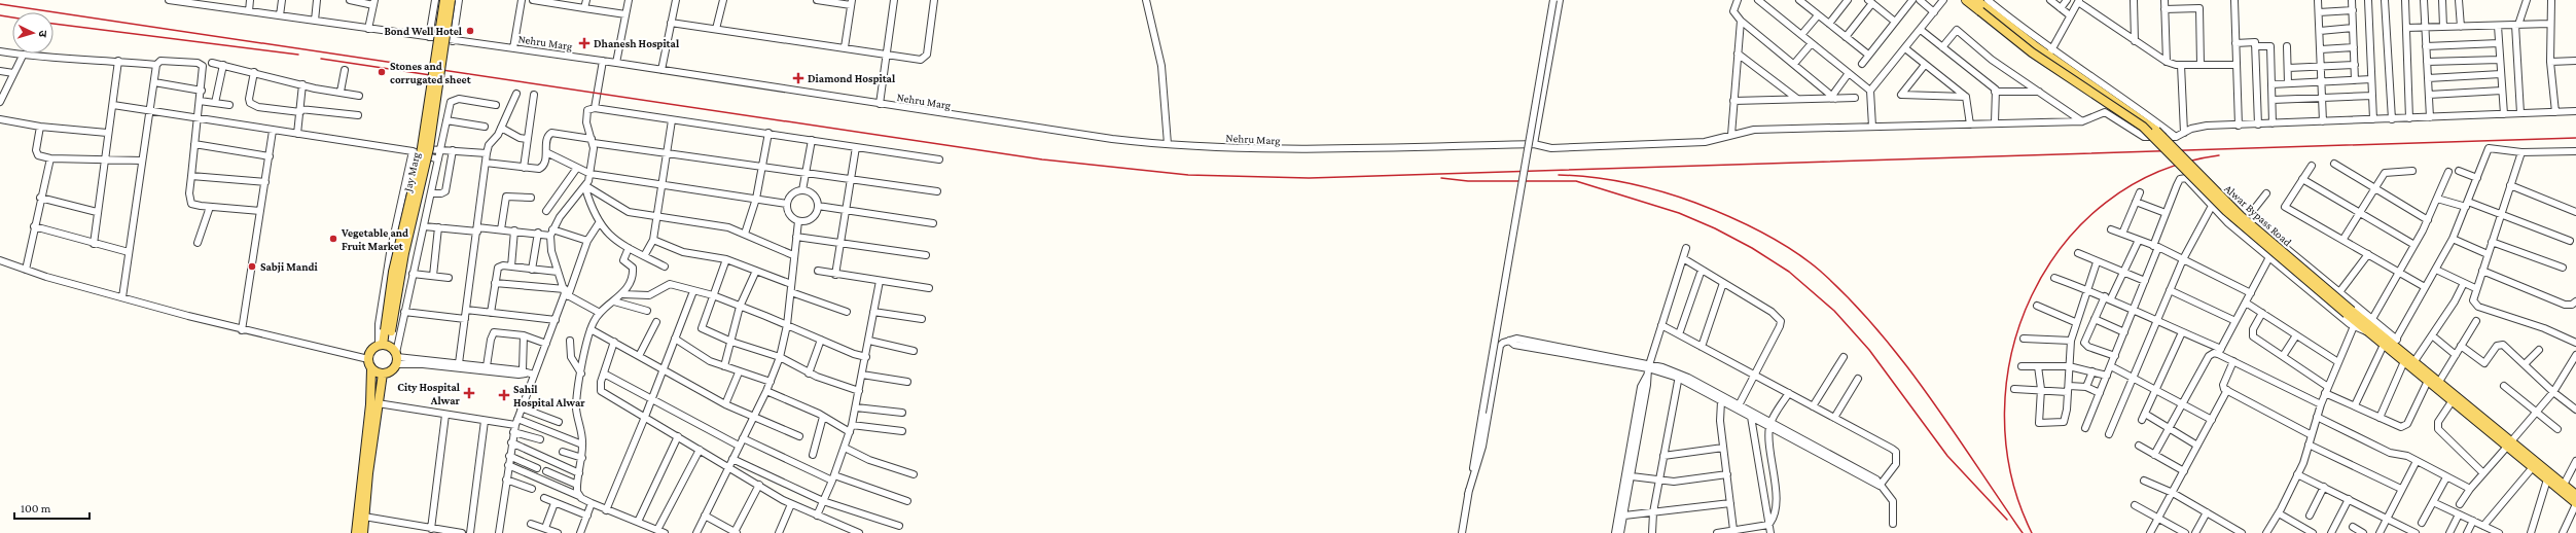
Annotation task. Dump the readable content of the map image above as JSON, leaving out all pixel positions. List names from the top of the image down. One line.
{"streets":{"main road":["Jay Marg","Alwar Bypass Road"],"street":["Nehru Marg"]},"places":{"other":["Bond Well Hotel","Stones and corrugated sheet","Vegetable and Fruit Market","Sabji Mandi"],"health":["Dhanesh Hospital","Diamond Hospital","City Hospital Alwar","Sahil Hospital Alwar"]},"scale_bar":"100 m","north":"right"}
